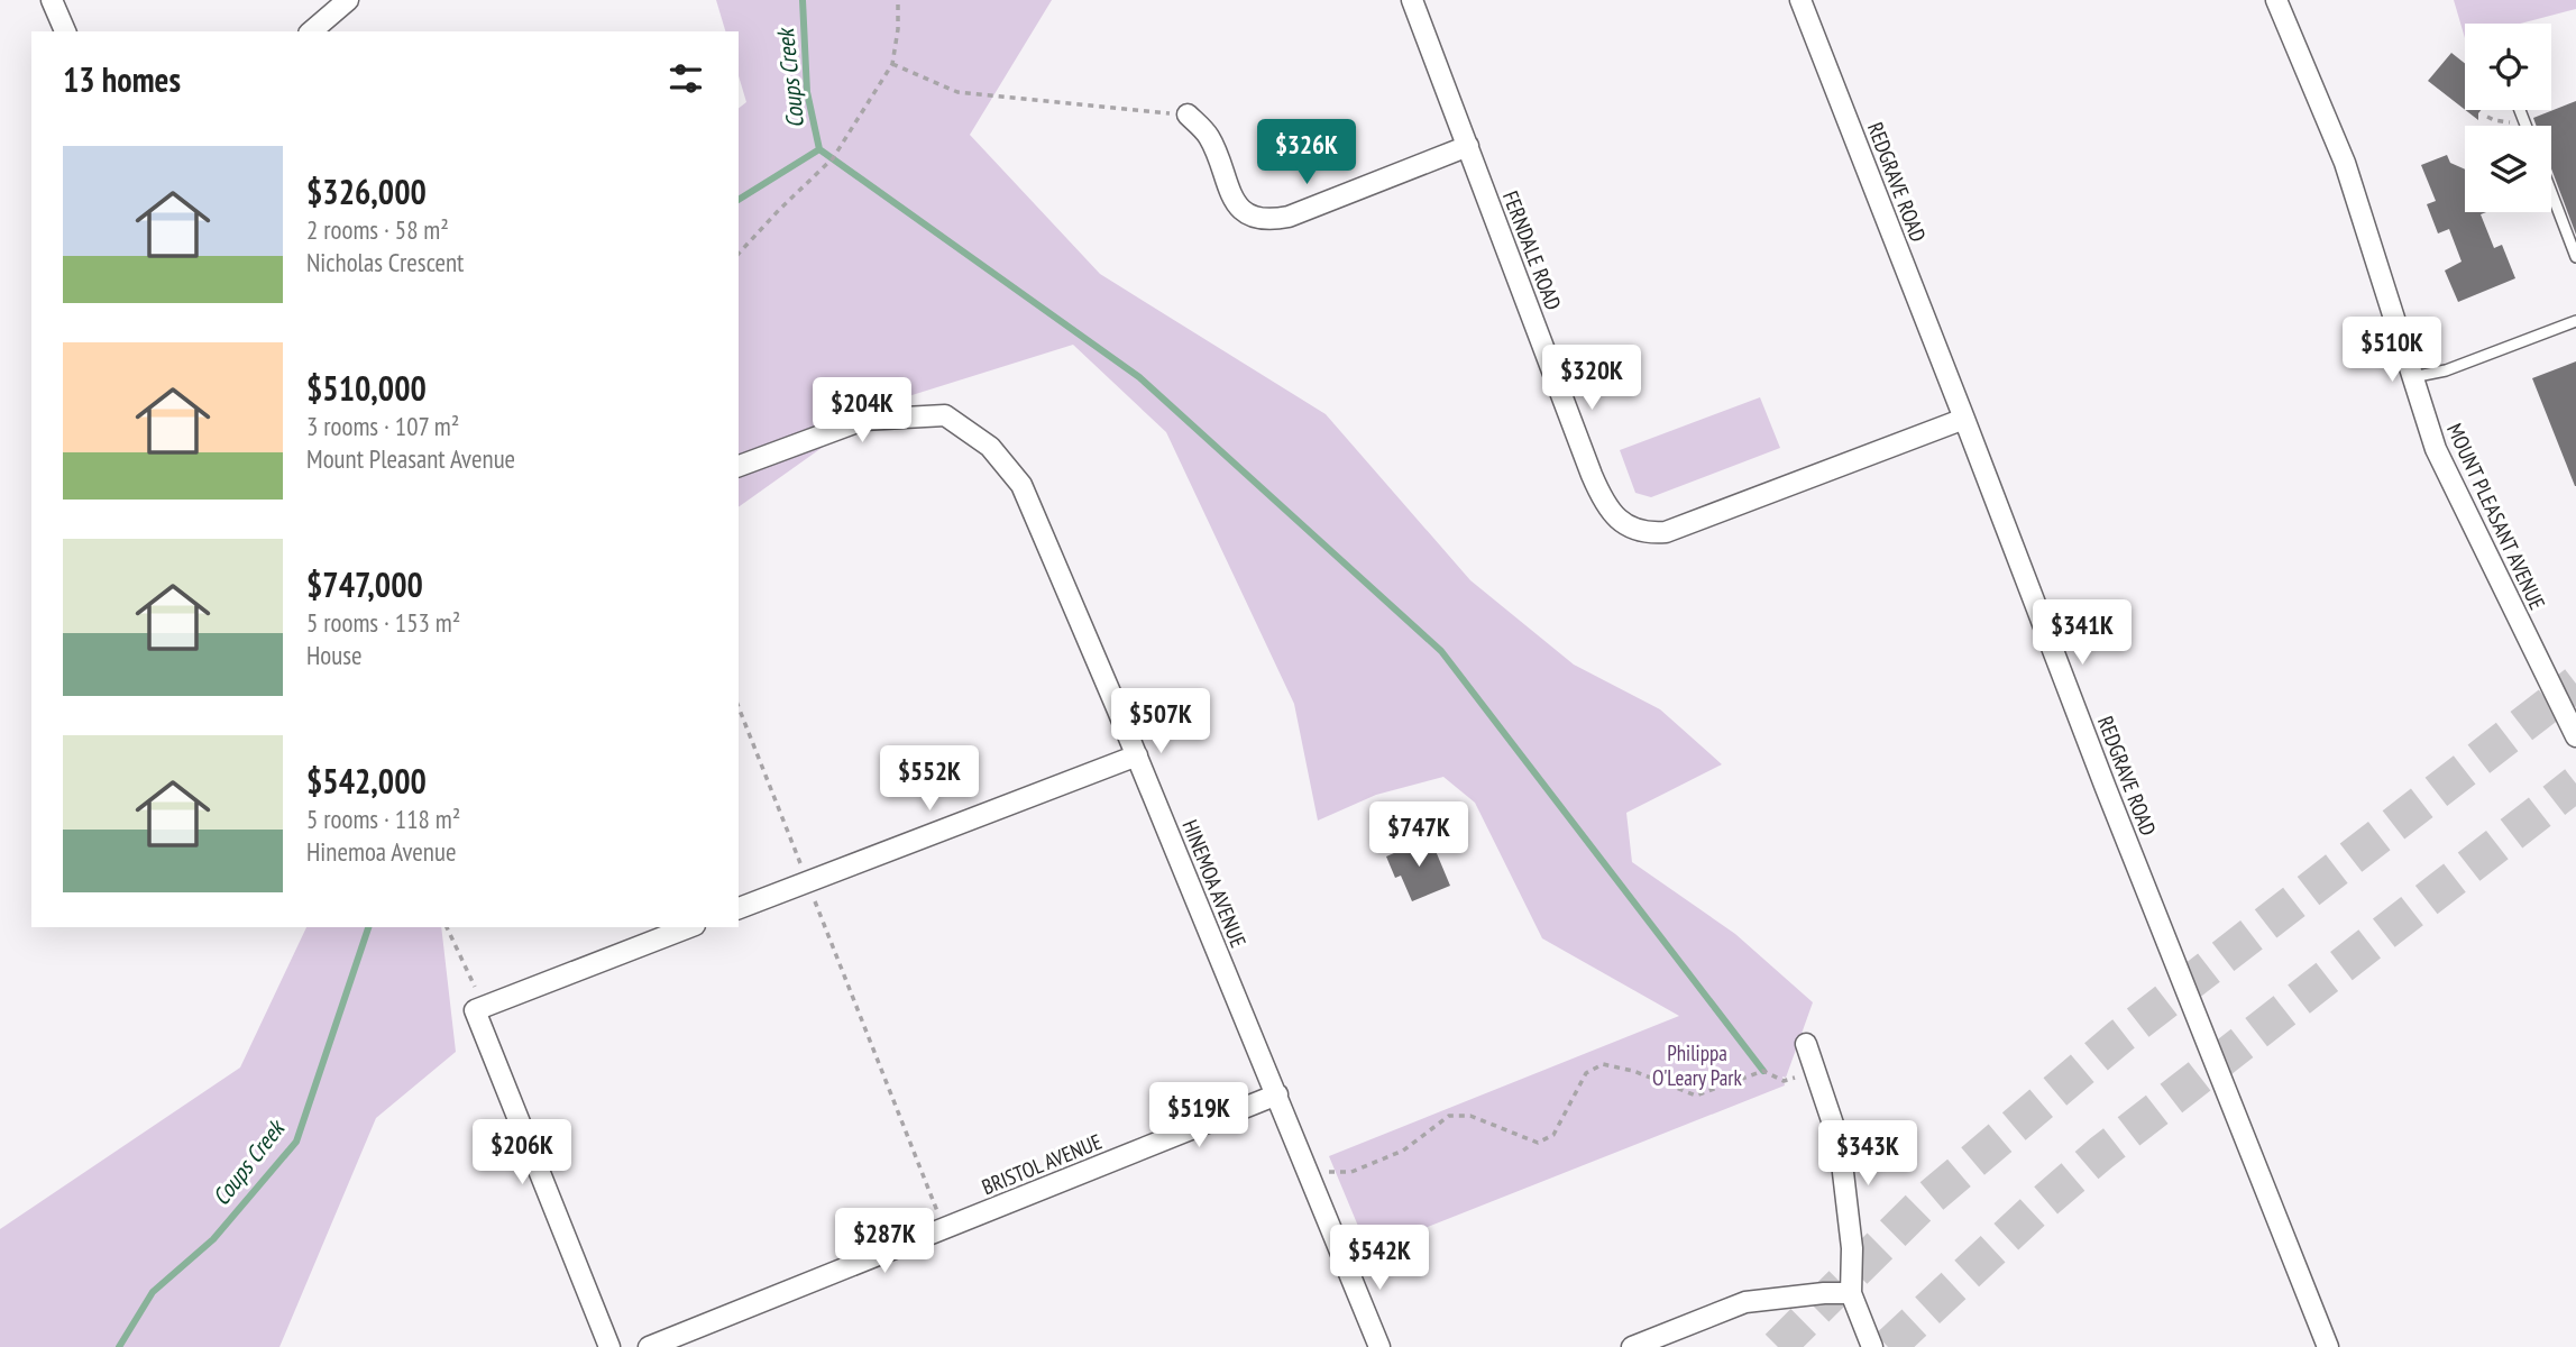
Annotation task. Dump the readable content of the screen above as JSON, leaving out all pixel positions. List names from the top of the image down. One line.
{"streets":{"street":["REDGRAVE ROAD","FERNDALE ROAD","MOUNT PLEASANT AVENUE","HINEMOA AVENUE","BRISTOL AVENUE"]},"crossings":[["REDGRAVE ROAD","FERNDALE ROAD"],["HINEMOA AVENUE","BRISTOL AVENUE"]],"water":["Coups Creek"],"parks":["Philippa O'Leary Park"],"page":{"heading":"13 homes","price":["$326K","$510K","$320K","$204K","$341K","$507K","$552K","$747K","$519K","$206K","$343K","$287K","$542K"],"list":[{"name":"$326,000","note":"2 rooms · 58 m² · Nicholas Crescent"},{"name":"$510,000","note":"3 rooms · 107 m² · Mount Pleasant Avenue"},{"name":"$747,000","note":"5 rooms · 153 m² · House"},{"name":"$542,000","note":"5 rooms · 118 m² · Hinemoa Avenue"}]}}
